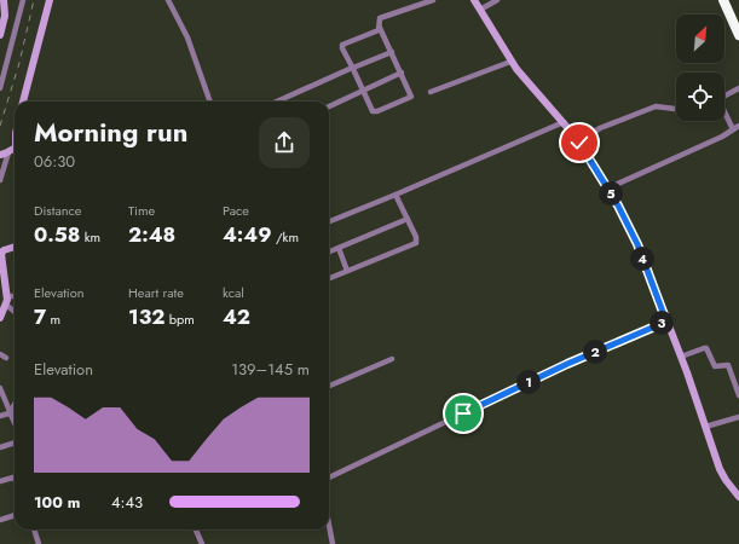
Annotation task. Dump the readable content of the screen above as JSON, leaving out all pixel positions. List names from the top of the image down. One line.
{"north":"top right","page":{"heading":["Morning run","06:30"],"pins":["5","4","3","2","1"],"stats":[["Distance","0.58 km"],["Time","2:48"],["Pace","4:49 /km"],["Elevation","7 m"],["Heart rate","132 bpm"],["kcal","42"]],"chart":["Elevation","139–145 m"],"list":[{"name":"100 m","note":"4:43"}]}}
